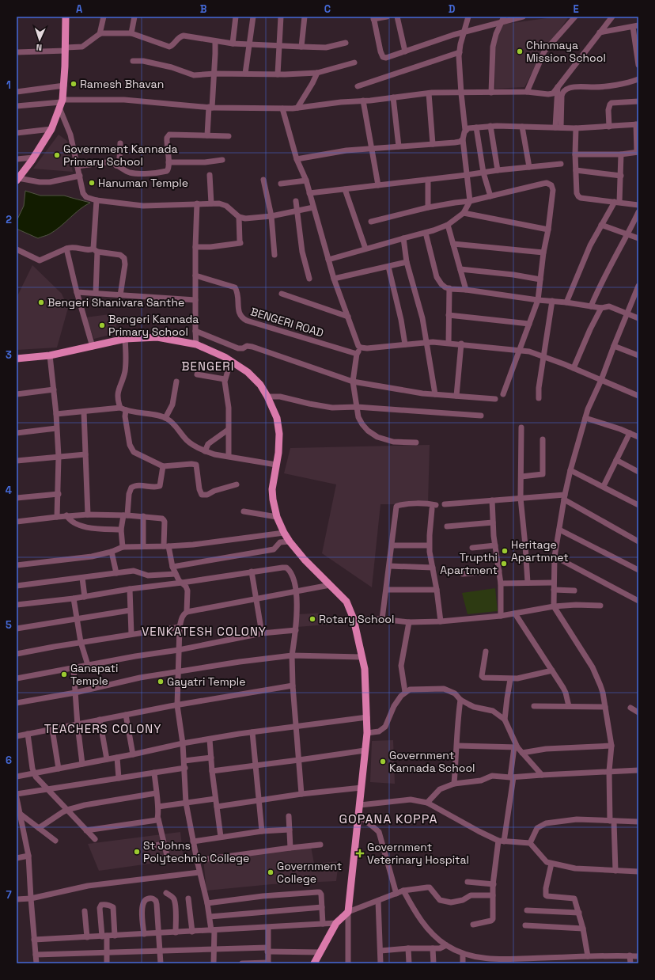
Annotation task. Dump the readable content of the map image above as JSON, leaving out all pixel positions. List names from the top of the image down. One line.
{"streets":{"street":["BENGERI ROAD"]},"districts":["BENGERI","VENKATESH COLONY","TEACHERS COLONY","GOPANA KOPPA"],"places":{"other":["Chinmaya Mission School","Ramesh Bhavan","Government Kannada Primary School","Hanuman Temple","Bengeri Shanivara Santhe","Bengeri Kannada Primary School","Heritage Apartmnet","Trupthi Apartment","Rotary School","Ganapati Temple","Gayatri Temple","Government Kannada School","St Johns Polytechnic College","Government College"],"health":["Government Veterinary Hospital"]},"north":"bottom","grid":{"columns":["A","B","C","D","E"],"rows":["1","2","3","4","5","6","7"]}}
